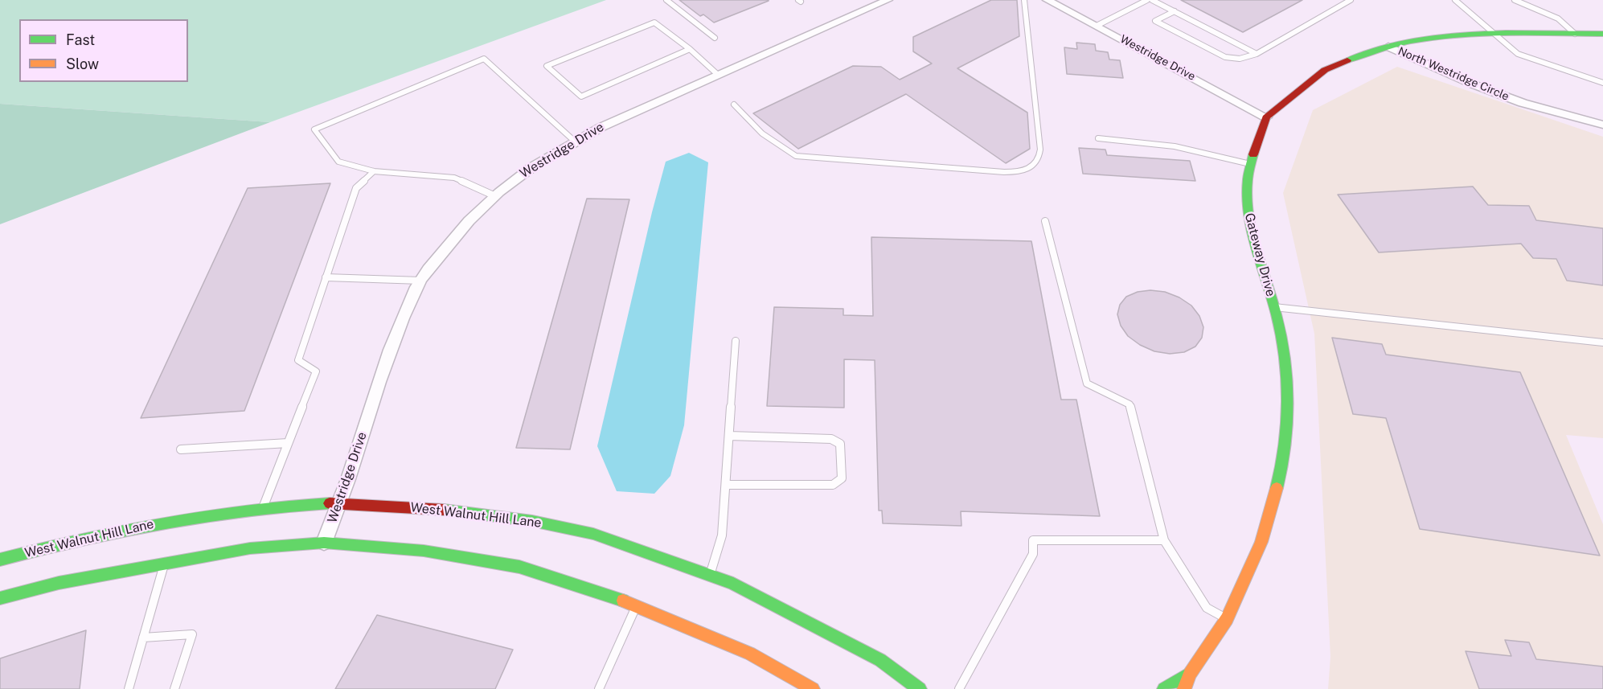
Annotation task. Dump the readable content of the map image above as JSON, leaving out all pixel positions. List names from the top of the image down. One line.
{"streets":{"main road":["Gateway Drive","West Walnut Hill Lane"],"street":["Westridge Drive","North Westridge Circle"]},"crossings":[["Westridge Drive","Gateway Drive"],["Westridge Drive","West Walnut Hill Lane"]],"legend":["Fast","Slow"]}
